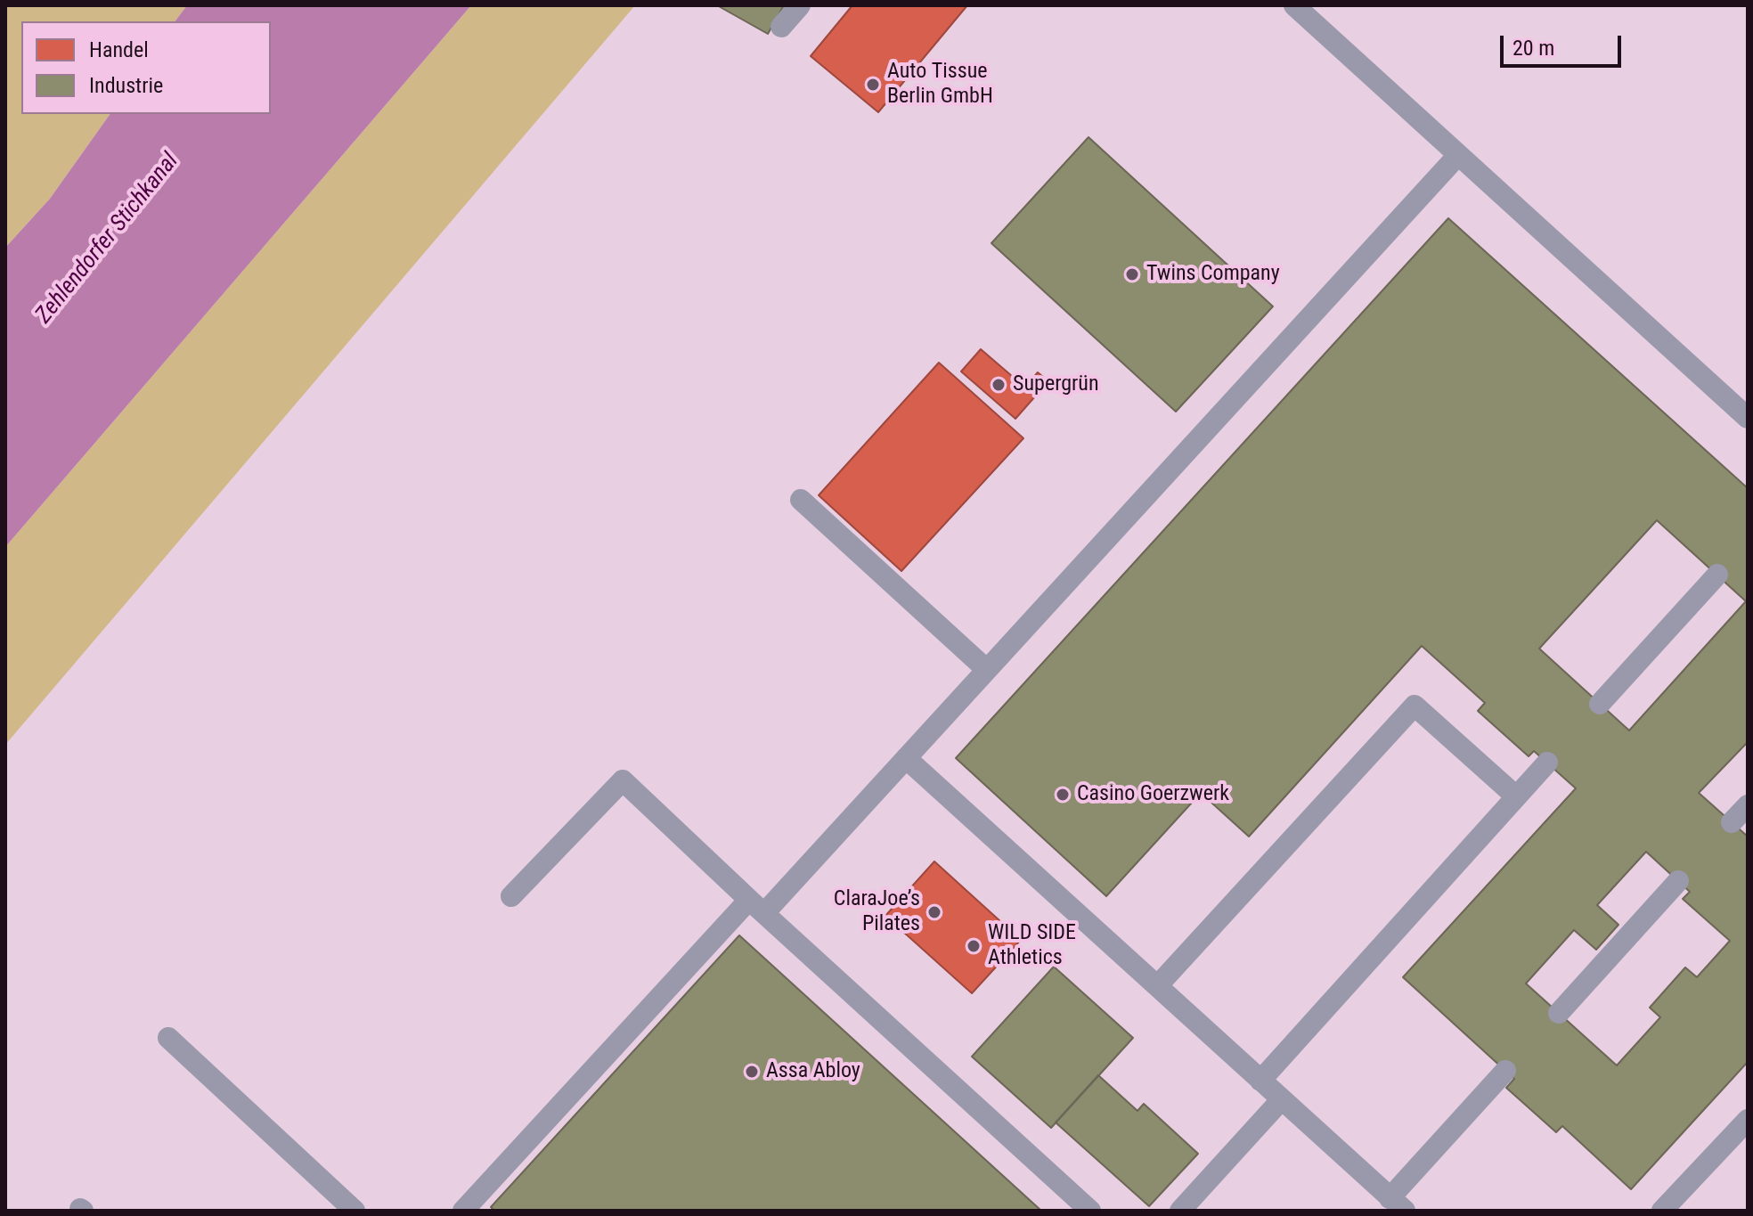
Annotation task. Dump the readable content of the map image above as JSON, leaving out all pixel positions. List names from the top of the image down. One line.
{"water":["Zehlendorfer Stichkanal"],"places":["Auto Tissue Berlin GmbH","Twins Company","Supergrün","Casino Goerzwerk","ClaraJoe’s Pilates","WILD SIDE Athletics","Assa Abloy"],"legend":["Handel","Industrie"],"scale_bar":"20 m"}
